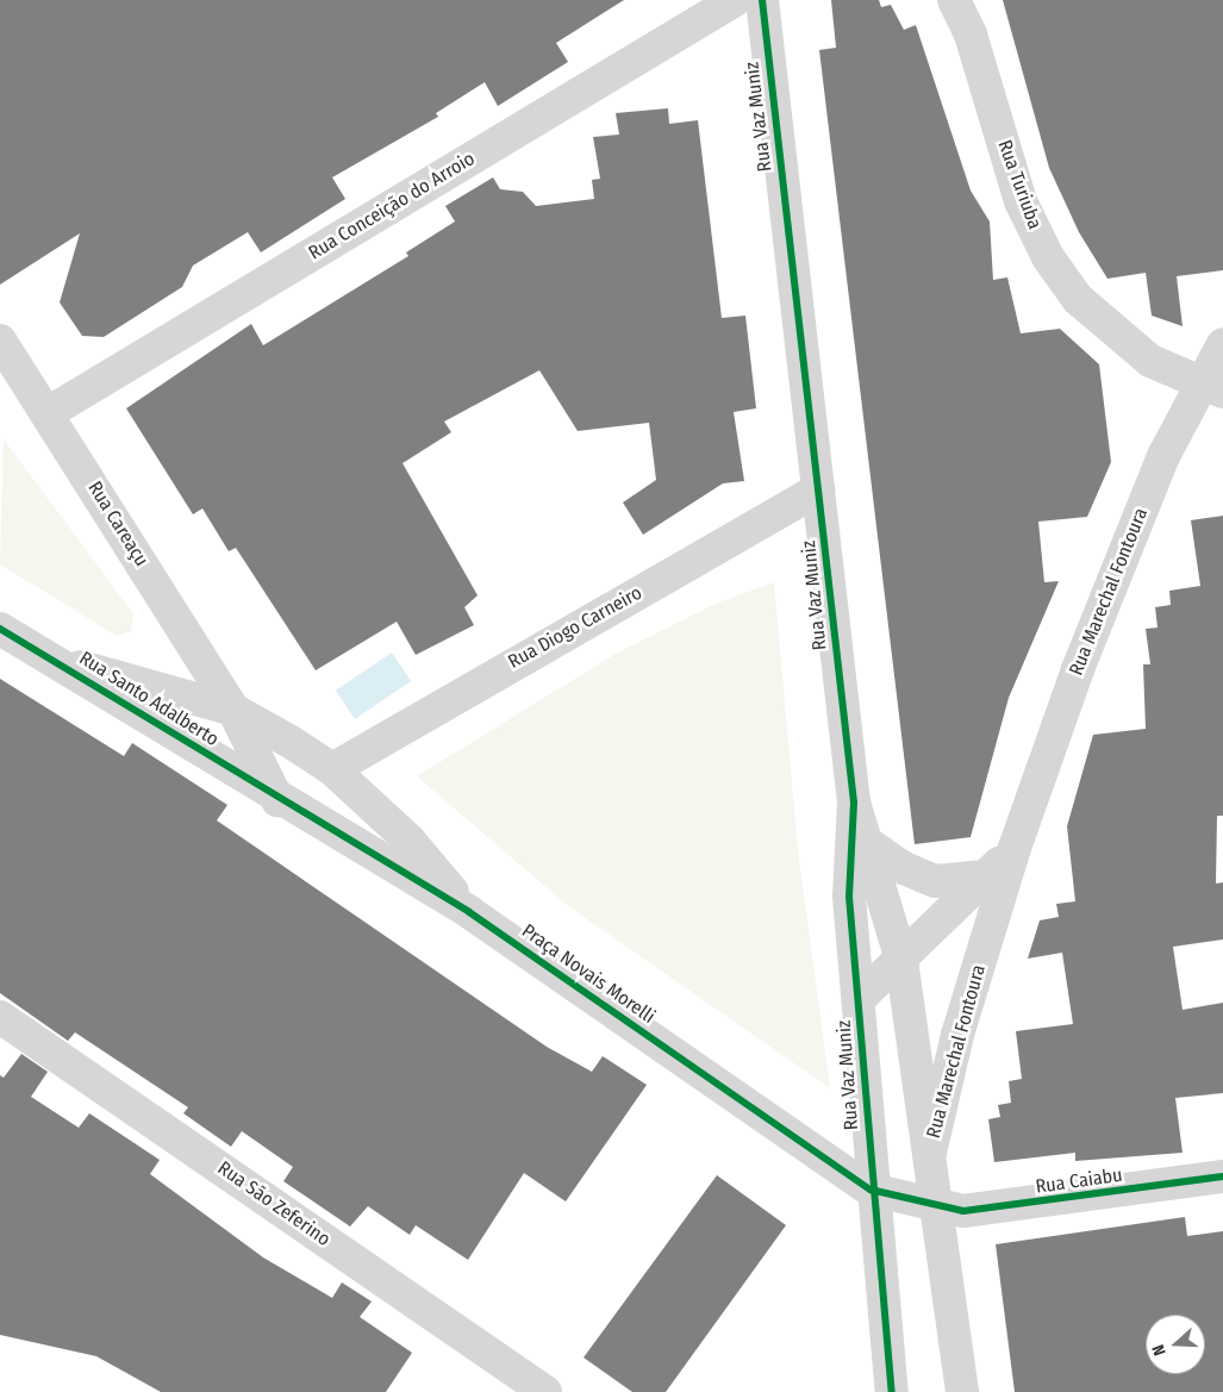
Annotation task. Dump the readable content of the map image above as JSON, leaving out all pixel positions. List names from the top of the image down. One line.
{"streets":{"street":["Rua Vaz Muniz","Rua Turiuba","Rua Conceição do Arroio","Rua Careaçu","Rua Marechal Fontoura","Rua Diogo Carneiro","Rua Santo Adalberto","Praça Novais Morelli","Rua Caiabu","Rua São Zeferino"]},"crossings":[["Rua Vaz Muniz","Rua Marechal Fontoura"],["Rua Vaz Muniz","Rua Diogo Carneiro"],["Rua Vaz Muniz","Praça Novais Morelli"],["Rua Vaz Muniz","Rua Caiabu"],["Rua Turiuba","Rua Marechal Fontoura"],["Rua Conceição do Arroio","Rua Careaçu"],["Rua Careaçu","Rua Santo Adalberto"],["Rua Careaçu","Praça Novais Morelli"],["Rua Diogo Carneiro","Praça Novais Morelli"],["Rua Santo Adalberto","Praça Novais Morelli"]],"north":"left"}
